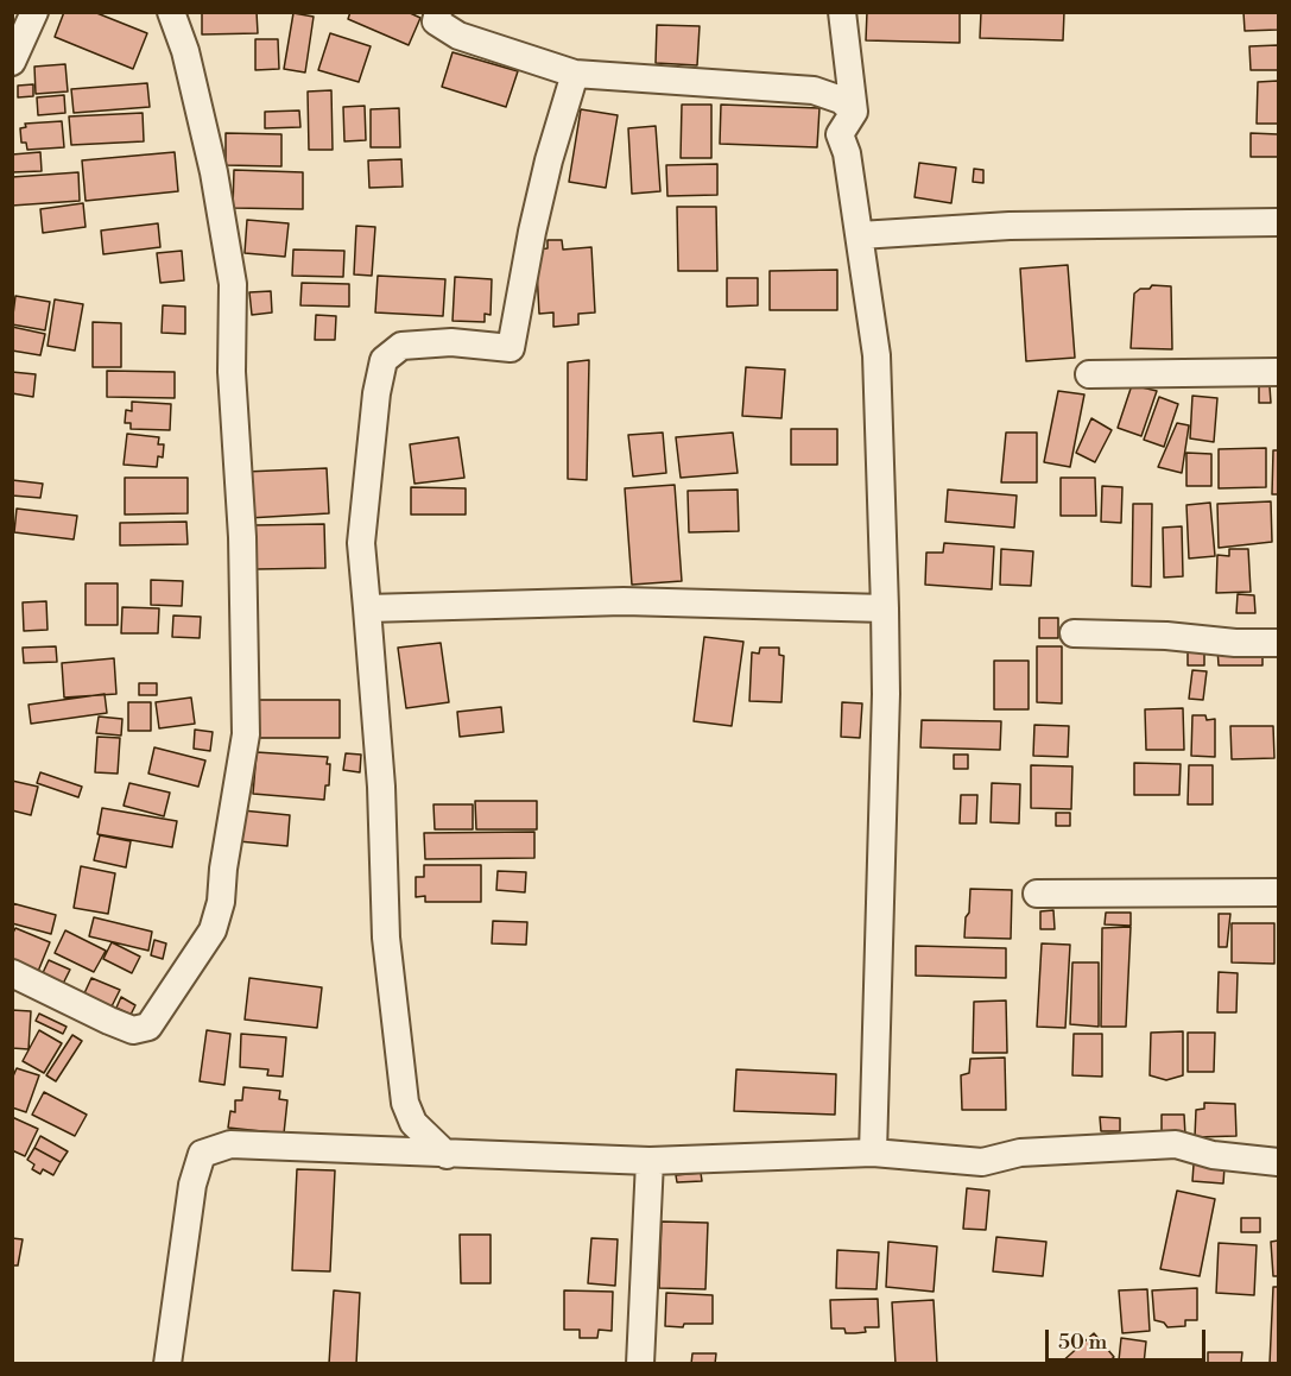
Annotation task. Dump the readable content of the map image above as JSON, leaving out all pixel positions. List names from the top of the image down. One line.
{"scale_bar":"50 m"}
